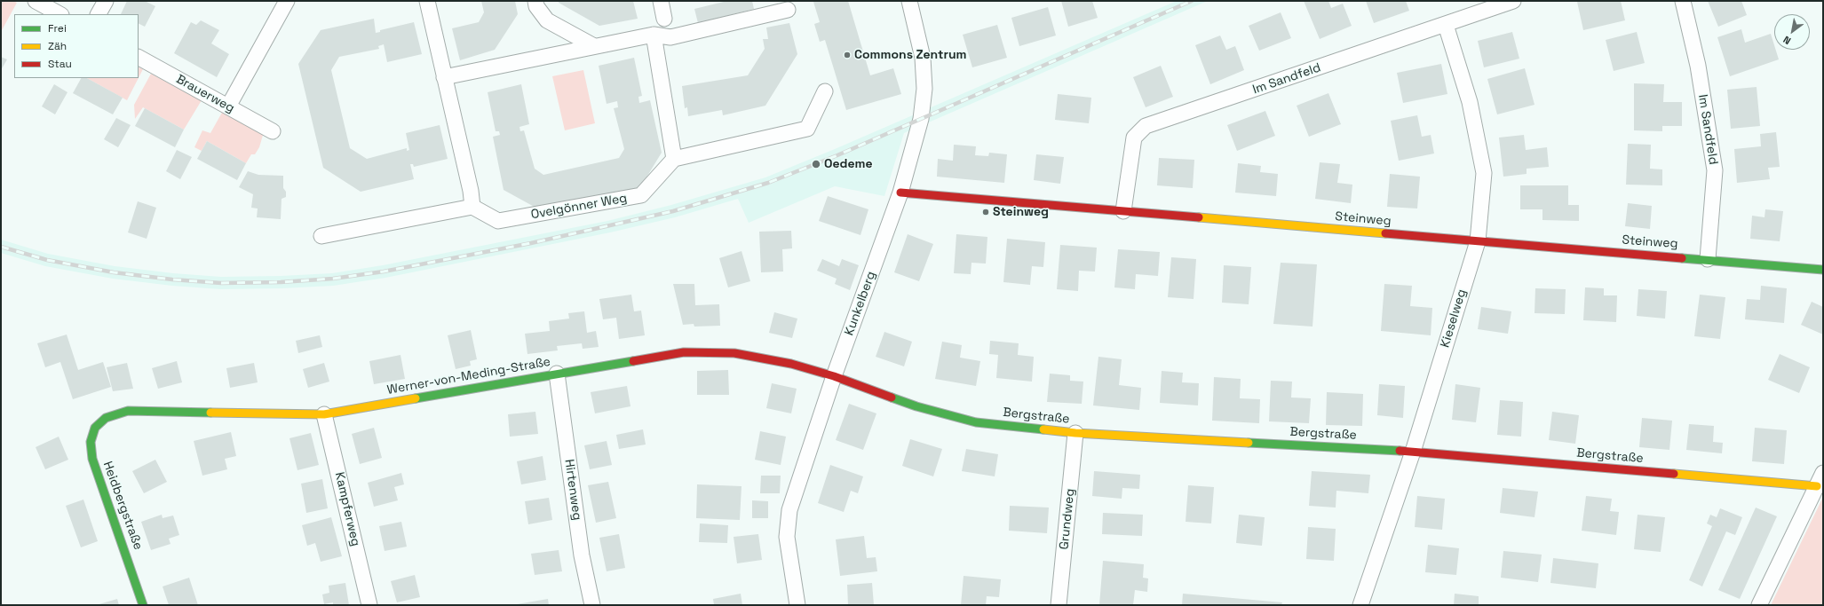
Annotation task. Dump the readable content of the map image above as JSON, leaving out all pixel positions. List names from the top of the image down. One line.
{"streets":{"street":["Im Sandfeld","Brauerweg","Ovelgönner Weg","Steinweg","Kunkelberg","Kieselweg","Werner-von-Meding-Straße","Bergstraße","Hirtenweg","Heidbergstraße","Kampferweg","Grundweg"]},"crossings":[["Im Sandfeld","Steinweg"],["Im Sandfeld","Kieselweg"],["Steinweg","Kunkelberg"],["Steinweg","Kieselweg"],["Kunkelberg","Werner-von-Meding-Straße"],["Kunkelberg","Bergstraße"],["Kieselweg","Bergstraße"],["Werner-von-Meding-Straße","Bergstraße"],["Werner-von-Meding-Straße","Hirtenweg"],["Werner-von-Meding-Straße","Heidbergstraße"],["Werner-von-Meding-Straße","Kampferweg"],["Bergstraße","Grundweg"]],"places":["Commons Zentrum","Oedeme","Steinweg"],"legend":["Frei","Zäh","Stau"],"north":"bottom left"}
